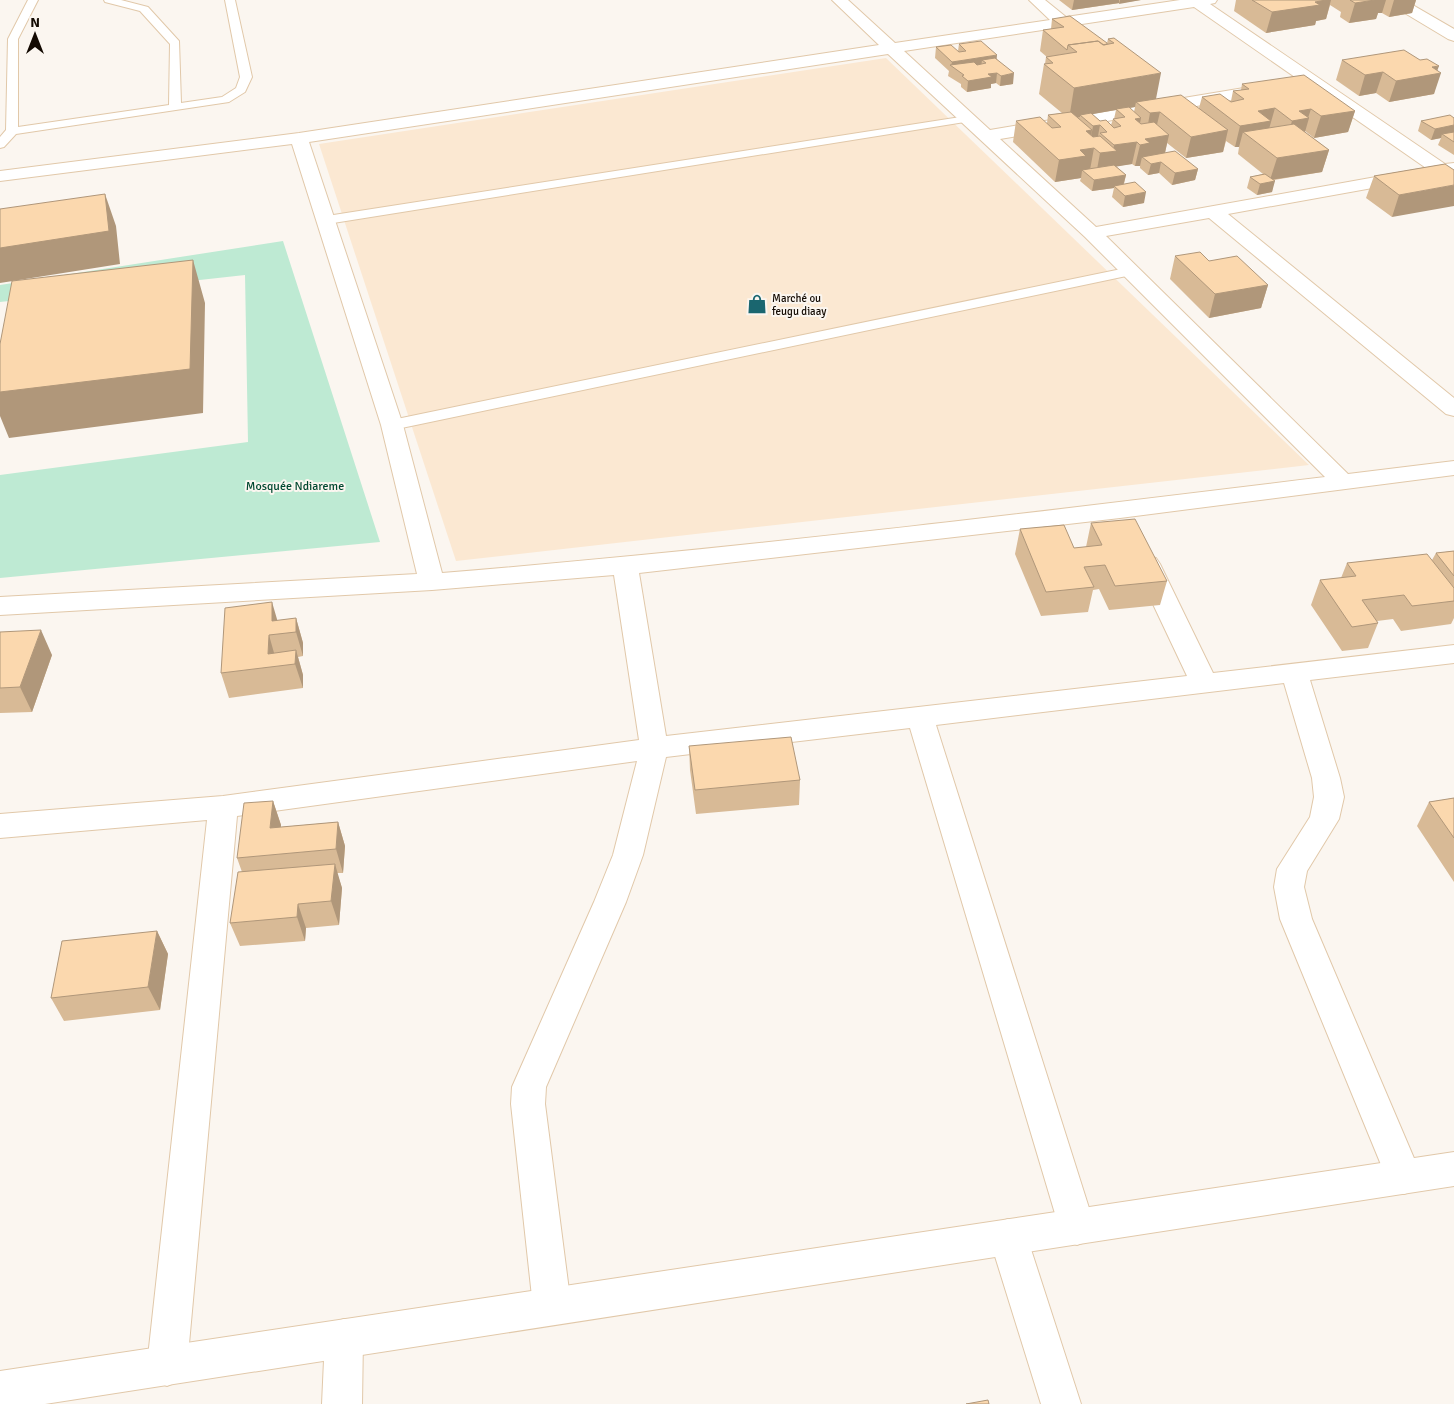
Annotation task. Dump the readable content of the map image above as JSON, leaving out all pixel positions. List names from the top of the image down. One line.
{"parks":["Mosquée Ndiareme"],"places":{"shop":["Marché ou feugu diaay"]},"north":"top"}
